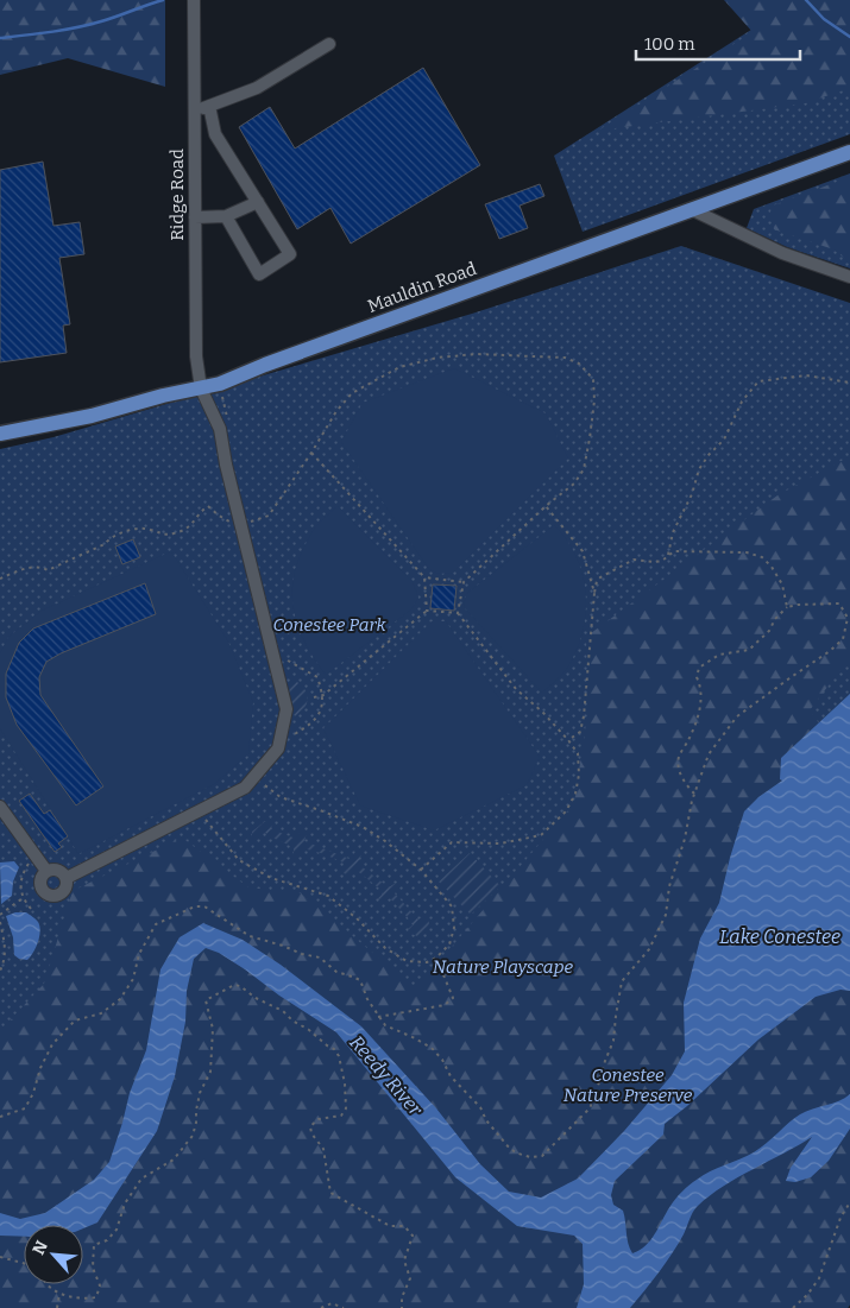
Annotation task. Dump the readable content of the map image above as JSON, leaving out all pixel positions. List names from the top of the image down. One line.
{"streets":{"main road":["Mauldin Road"],"street":["Ridge Road"]},"crossings":[["Ridge Road","Mauldin Road"]],"water":["Lake Conestee","Reedy River"],"parks":["Conestee Park","Nature Playscape","Conestee Nature Preserve"],"scale_bar":"100 m","north":"top left"}
